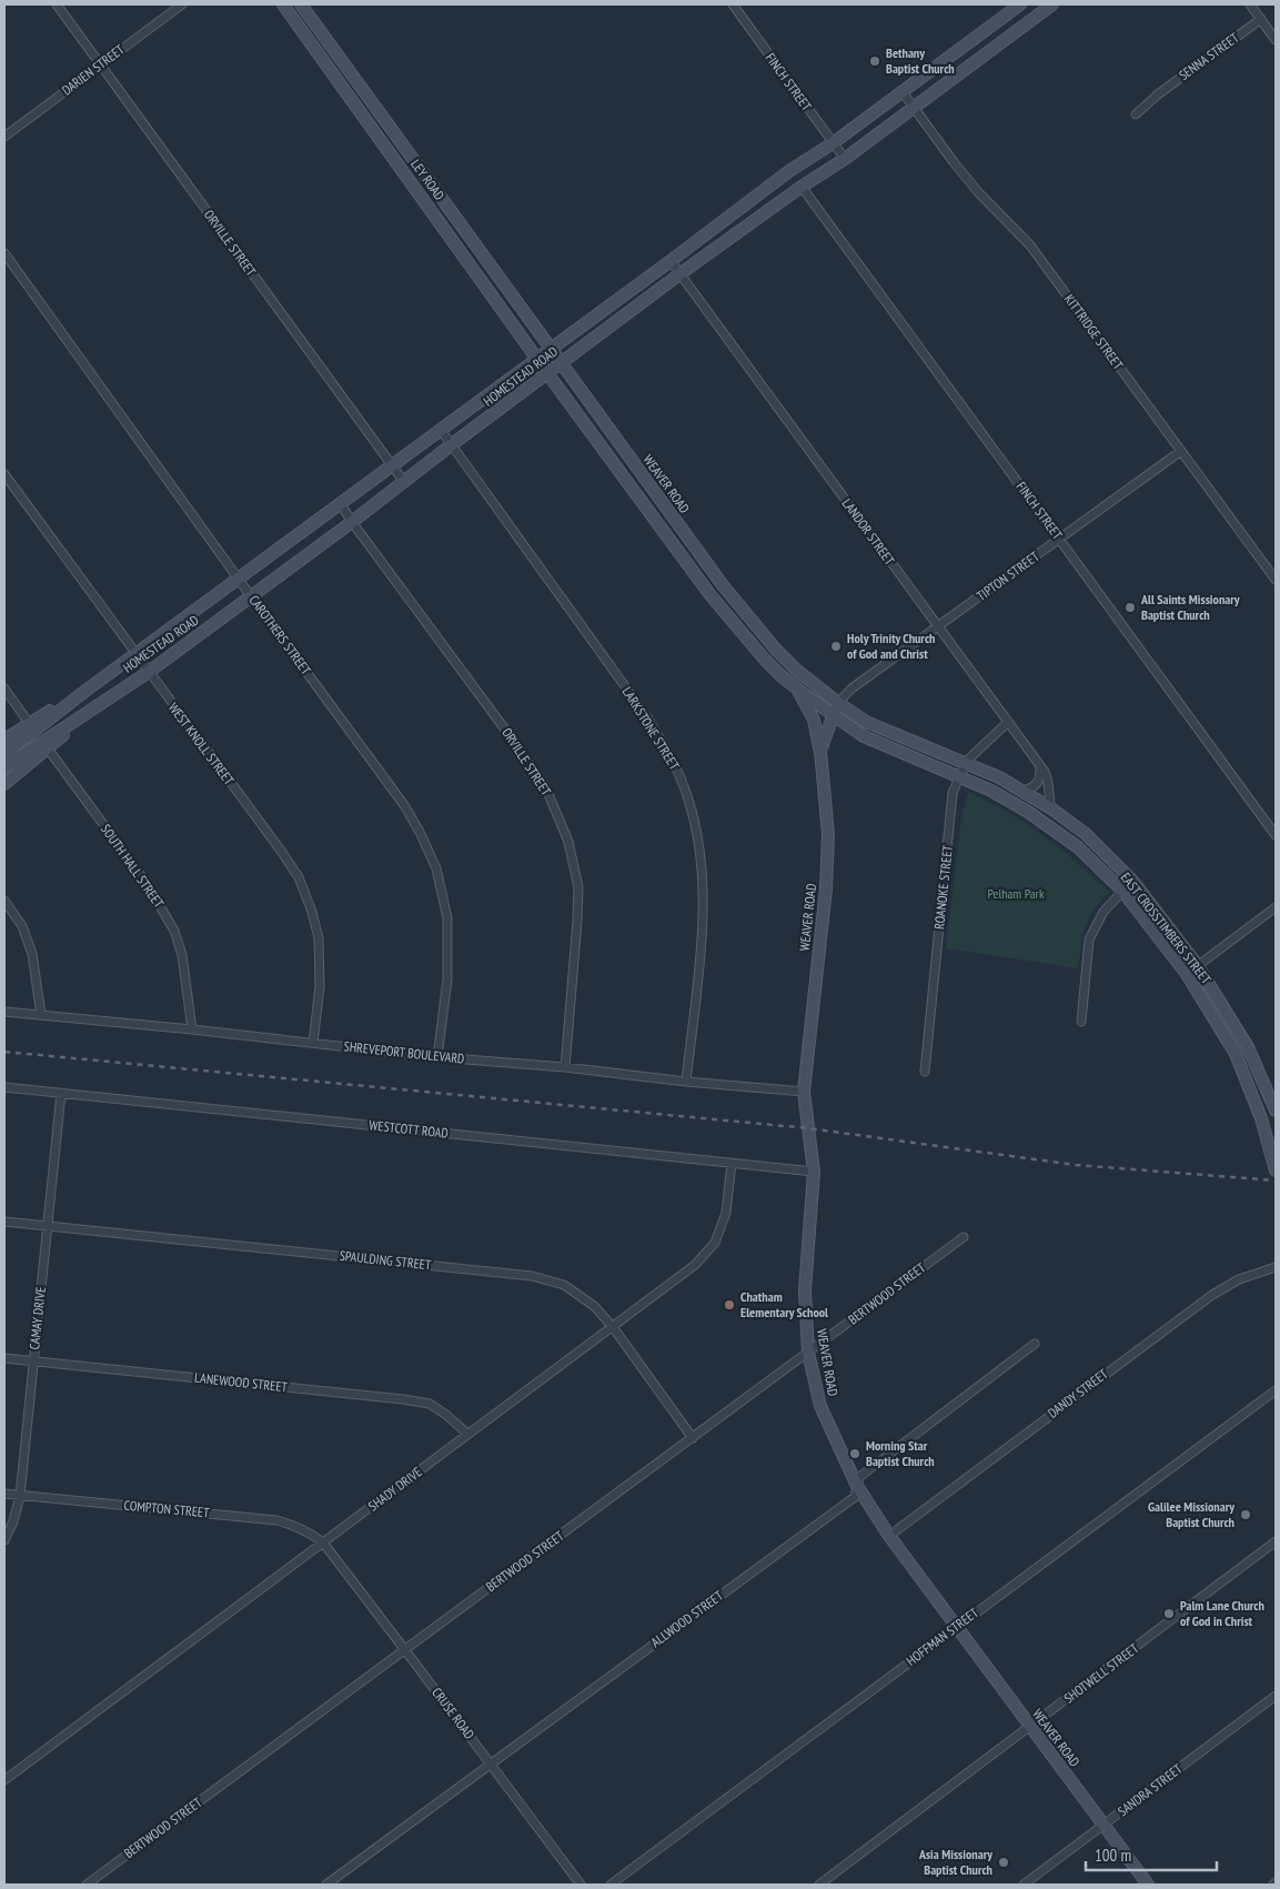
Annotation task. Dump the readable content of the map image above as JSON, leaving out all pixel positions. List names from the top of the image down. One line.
{"streets":{"main road":["LEY ROAD","HOMESTEAD ROAD","WEAVER ROAD","EAST CROSSTIMBERS STREET"],"street":["SENNA STREET","DARIEN STREET","FINCH STREET","ORVILLE STREET","KITTRIDGE STREET","LANDOR STREET","TIPTON STREET","CAROTHERS STREET","LARKSTONE STREET","WEST KNOLL STREET","SOUTH HALL STREET","ROANOKE STREET","SHREVEPORT BOULEVARD","WESTCOTT ROAD","SPAULDING STREET","BERTWOOD STREET","CAMAY DRIVE","LANEWOOD STREET","DANDY STREET","SHADY DRIVE","COMPTON STREET","ALLWOOD STREET","HOFFMAN STREET","SHOTWELL STREET","CRUSE ROAD","SANDRA STREET"]},"crossings":[["DARIEN STREET","ORVILLE STREET"],["FINCH STREET","HOMESTEAD ROAD"],["FINCH STREET","TIPTON STREET"],["LEY ROAD","HOMESTEAD ROAD"],["LEY ROAD","WEAVER ROAD"],["ORVILLE STREET","HOMESTEAD ROAD"],["ORVILLE STREET","SHREVEPORT BOULEVARD"],["KITTRIDGE STREET","HOMESTEAD ROAD"],["KITTRIDGE STREET","TIPTON STREET"],["HOMESTEAD ROAD","WEAVER ROAD"],["HOMESTEAD ROAD","LANDOR STREET"],["HOMESTEAD ROAD","CAROTHERS STREET"],["HOMESTEAD ROAD","LARKSTONE STREET"],["HOMESTEAD ROAD","WEST KNOLL STREET"],["WEAVER ROAD","TIPTON STREET"],["WEAVER ROAD","EAST CROSSTIMBERS STREET"],["WEAVER ROAD","SHREVEPORT BOULEVARD"],["WEAVER ROAD","WESTCOTT ROAD"],["WEAVER ROAD","BERTWOOD STREET"],["WEAVER ROAD","DANDY STREET"],["WEAVER ROAD","ALLWOOD STREET"],["WEAVER ROAD","HOFFMAN STREET"],["WEAVER ROAD","SHOTWELL STREET"],["WEAVER ROAD","SANDRA STREET"],["LANDOR STREET","TIPTON STREET"],["LANDOR STREET","ROANOKE STREET"],["LANDOR STREET","EAST CROSSTIMBERS STREET"],["TIPTON STREET","EAST CROSSTIMBERS STREET"],["CAROTHERS STREET","SHREVEPORT BOULEVARD"],["LARKSTONE STREET","SHREVEPORT BOULEVARD"],["WEST KNOLL STREET","SHREVEPORT BOULEVARD"],["SOUTH HALL STREET","SHREVEPORT BOULEVARD"],["ROANOKE STREET","EAST CROSSTIMBERS STREET"],["WESTCOTT ROAD","CAMAY DRIVE"],["WESTCOTT ROAD","SHADY DRIVE"],["SPAULDING STREET","BERTWOOD STREET"],["SPAULDING STREET","CAMAY DRIVE"],["SPAULDING STREET","SHADY DRIVE"],["BERTWOOD STREET","CRUSE ROAD"],["CAMAY DRIVE","LANEWOOD STREET"],["CAMAY DRIVE","COMPTON STREET"],["LANEWOOD STREET","SHADY DRIVE"],["SHADY DRIVE","COMPTON STREET"],["SHADY DRIVE","CRUSE ROAD"],["COMPTON STREET","CRUSE ROAD"],["ALLWOOD STREET","CRUSE ROAD"]],"parks":["Pelham Park"],"places":["Bethany Baptist Church","All Saints Missionary Baptist Church","Holy Trinity Church of God and Christ","Chatham Elementary School","Morning Star Baptist Church","Galilee Missionary Baptist Church","Palm Lane Church of God in Christ","Asia Missionary Baptist Church"],"scale_bar":"100 m"}
